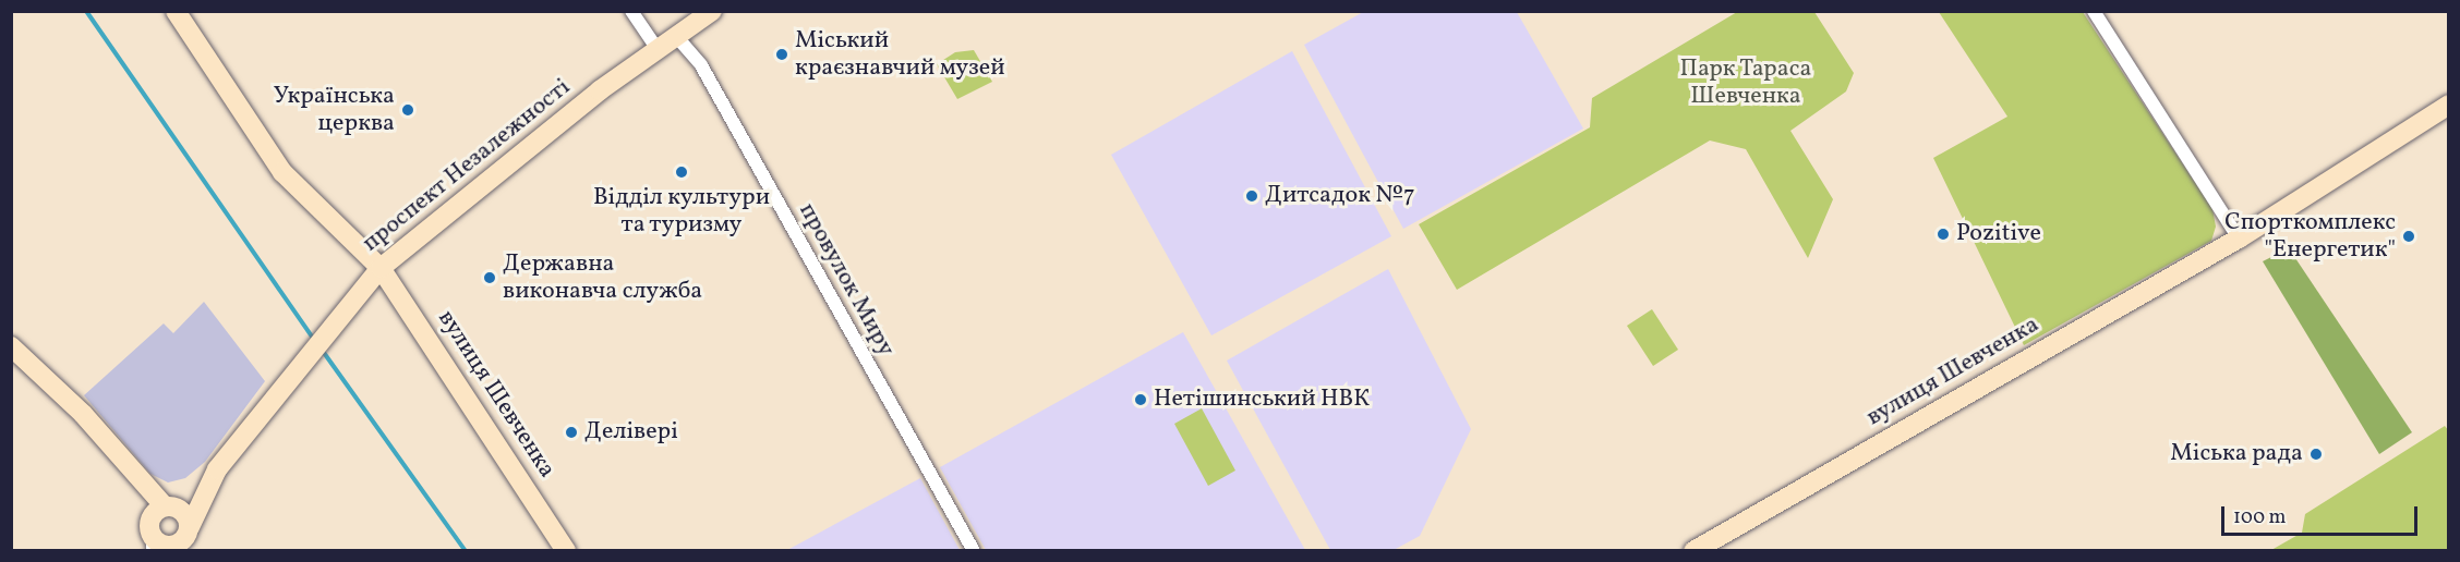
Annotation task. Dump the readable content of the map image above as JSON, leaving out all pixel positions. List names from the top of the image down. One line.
{"streets":{"street":["проспект Незалежності","провулок Миру","вулиця Шевченка"]},"crossings":[["проспект Незалежності","провулок Миру"],["проспект Незалежності","вулиця Шевченка"]],"parks":["Парк Тараса Шевченка"],"places":["Міський краєзнавчий музей","Українська церква","Відділ культури та туризму","Дитсадок №7","Pozitive","Спорткомплекс \"Енергетик\"","Державна виконавча служба","Нетішинський НВК","Делівері","Міська рада"],"scale_bar":"100 m"}
